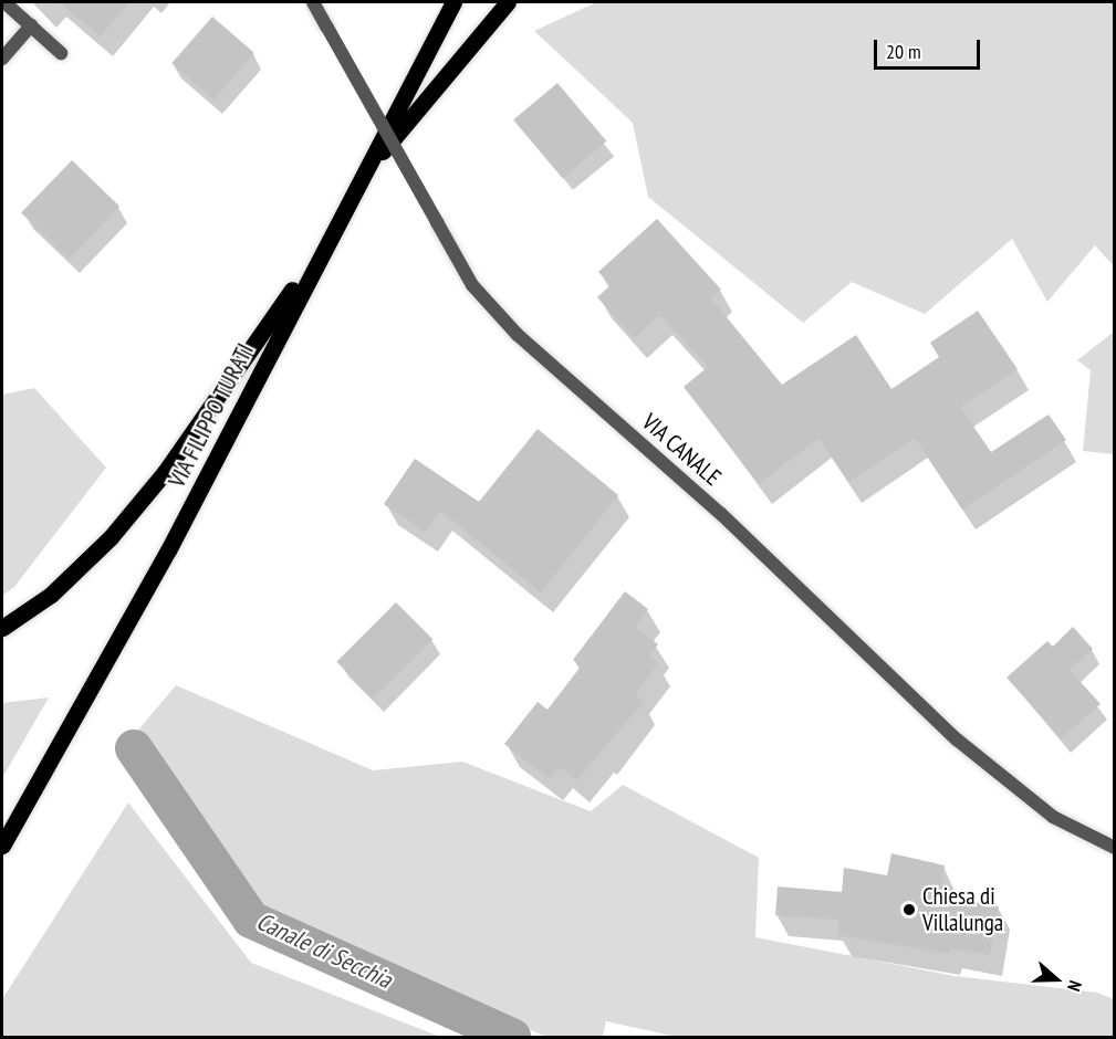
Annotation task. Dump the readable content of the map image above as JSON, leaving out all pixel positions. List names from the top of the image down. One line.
{"streets":{"main road":["VIA FILIPPO TURATI"],"street":["VIA CANALE"]},"water":["Canale di Secchia"],"places":["Chiesa di Villalunga"],"scale_bar":"20 m","north":"right"}
